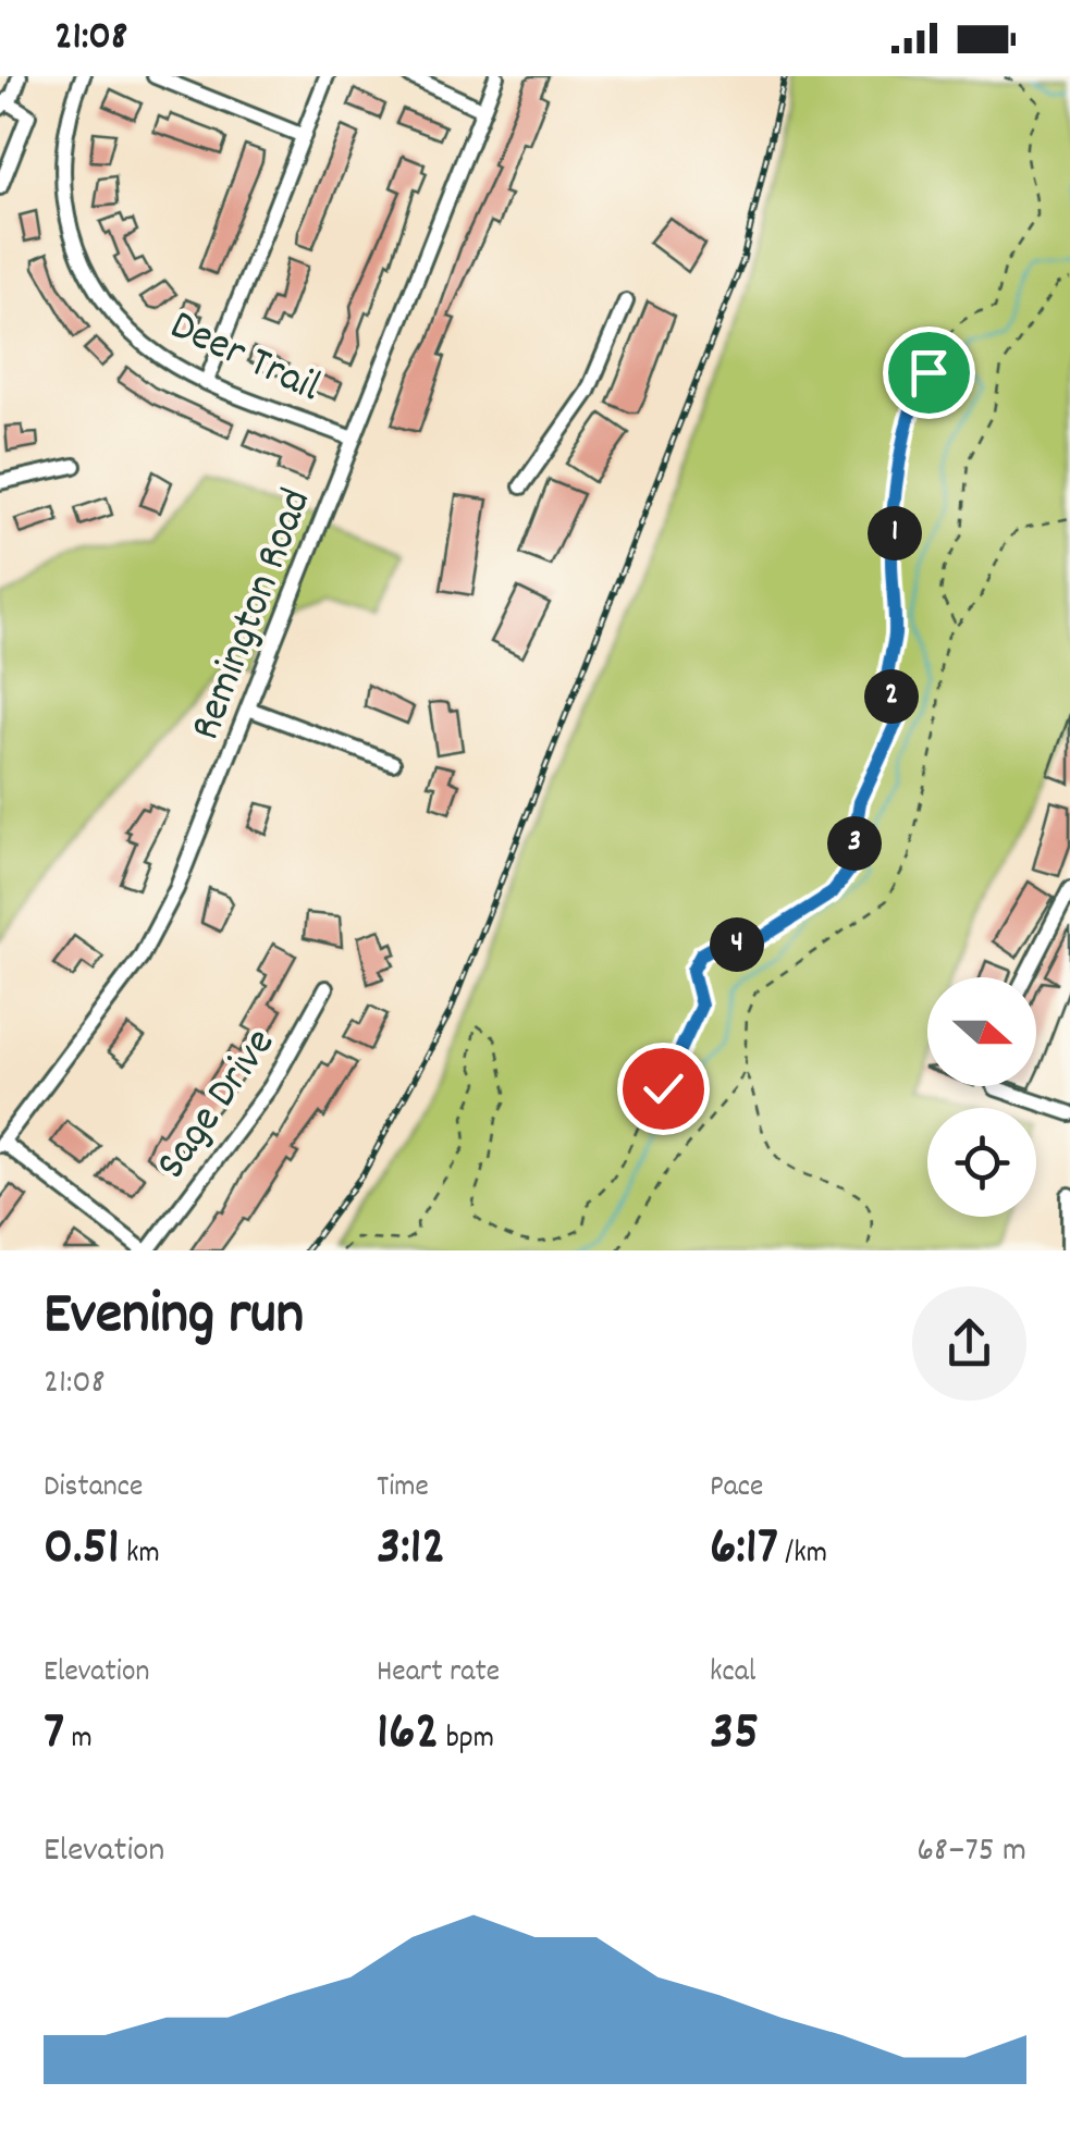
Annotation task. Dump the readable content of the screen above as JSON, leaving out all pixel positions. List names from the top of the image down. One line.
{"streets":{"street":["Deer Trail","Remington Road","Sage Drive"]},"crossings":[["Deer Trail","Remington Road"]],"north":"right","page":{"status":"21:08","pins":["1","2","3","4"],"heading":["Evening run","21:08"],"stats":[["Distance","0.51 km"],["Time","3:12"],["Pace","6:17 /km"],["Elevation","7 m"],["Heart rate","162 bpm"],["kcal","35"]],"chart":["Elevation","68–75 m"]}}
